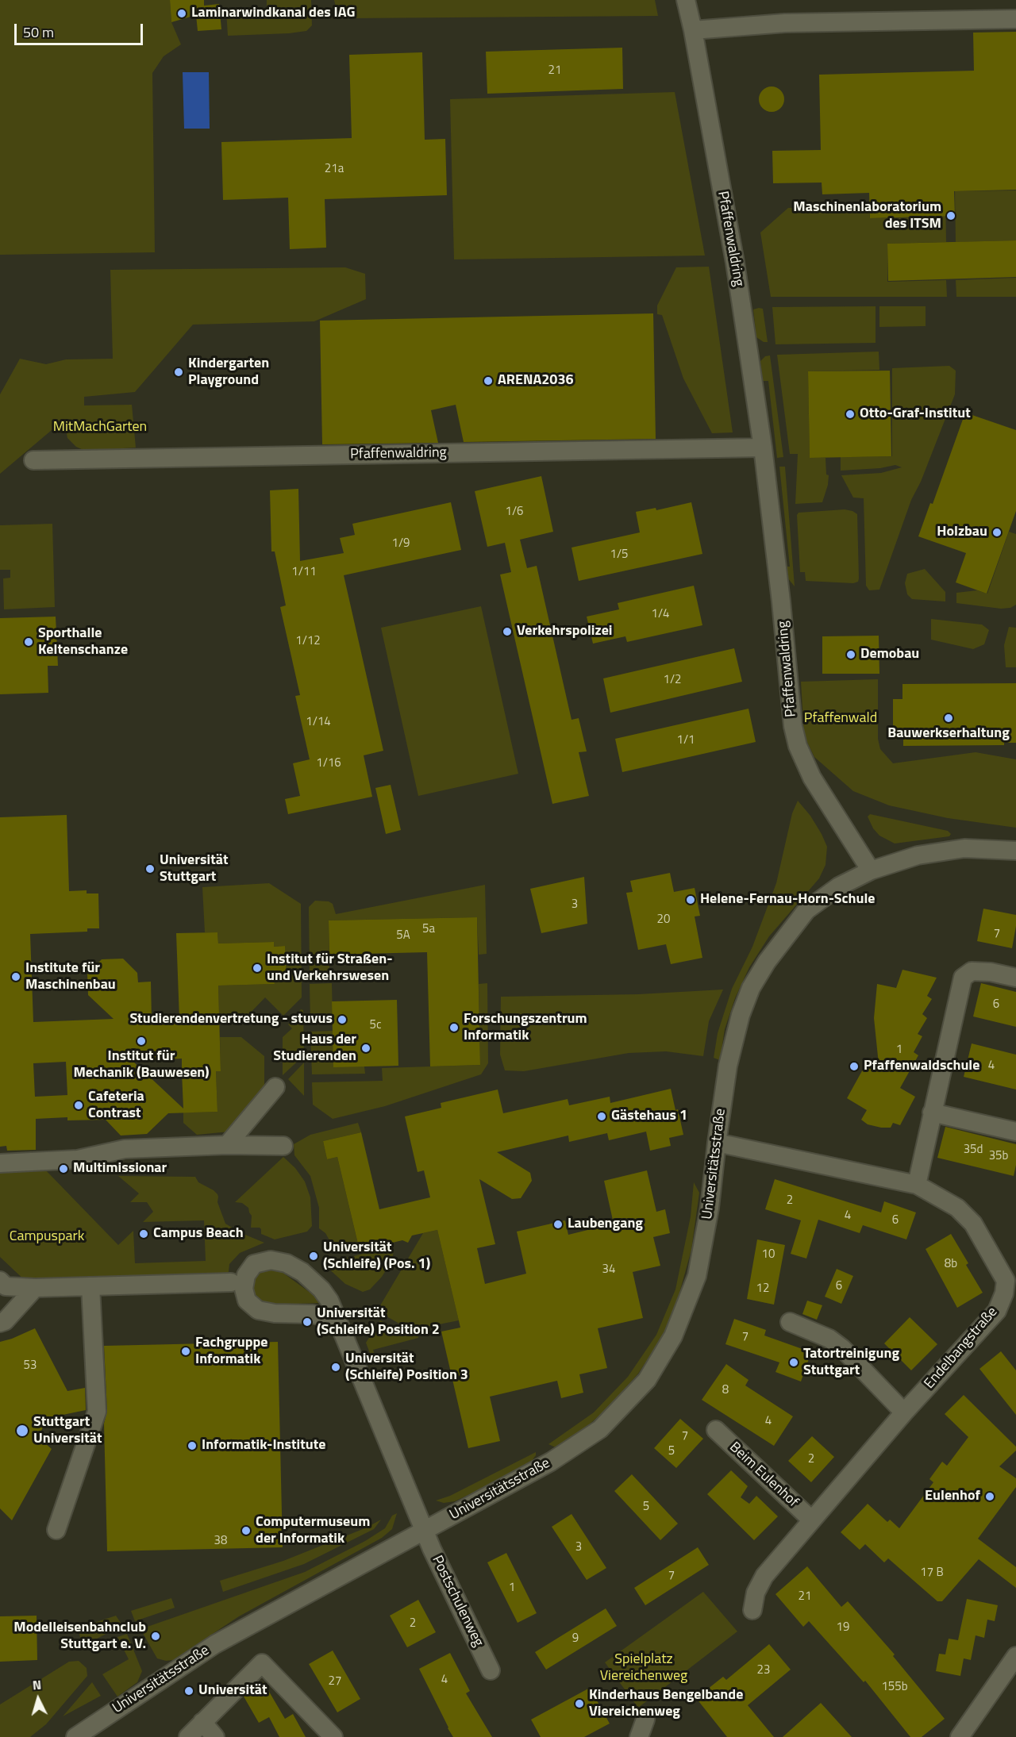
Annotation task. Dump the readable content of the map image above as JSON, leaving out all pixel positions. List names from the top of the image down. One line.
{"streets":{"street":["Pfaffenwaldring","Universitätsstraße","Endelbangstraße","Beim Eulenhof","Postschulenweg"]},"crossings":[["Pfaffenwaldring","Universitätsstraße"],["Universitätsstraße","Endelbangstraße"],["Universitätsstraße","Postschulenweg"],["Endelbangstraße","Beim Eulenhof"]],"parks":["MitMachGarten","Pfaffenwald","Campuspark","Spielplatz Viereichenweg"],"places":["Laminarwindkanal des IAG","Maschinenlaboratorium des ITSM","Kindergarten Playground","ARENA2036","Otto-Graf-Institut","Holzbau","Verkehrspolizei","Sporthalle Keltenschanze","Demobau","Bauwerkserhaltung","Universität Stuttgart","Helene-Fernau-Horn-Schule","Institut für Straßen- und Verkehrswesen","Institute für Maschinenbau","Studierendenvertretung - stuvus","Forschungszentrum Informatik","Institut für Mechanik (Bauwesen)","Haus der Studierenden","Pfaffenwaldschule","Cafeteria Contrast","Gästehaus 1","Multimissionar","Laubengang","Campus Beach","Universität (Schleife) (Pos. 1)","Universität (Schleife) Position 2","Fachgruppe Informatik","Tatortreinigung Stuttgart","Universität (Schleife) Position 3","Stuttgart Universität","Informatik-Institute","Eulenhof","Computermuseum der Informatik","Modelleisenbahnclub Stuttgart e. V.","Universität","Kinderhaus Bengelbande Viereichenweg"],"house_numbers":["21","21a","1/6","1/9","1/5","1/11","1/4","1/12","1/2","1/14","1/1","1/16","3","20","5a","7","5A","6","5c","1","4","35d","35b","2","4","6","10","8b","34","6","12","7","53","8","4","7","5","2","5","38","3","17 B","7","1","21","2","19","9","23","4","27","155b"],"scale_bar":"50 m","north":"top"}
